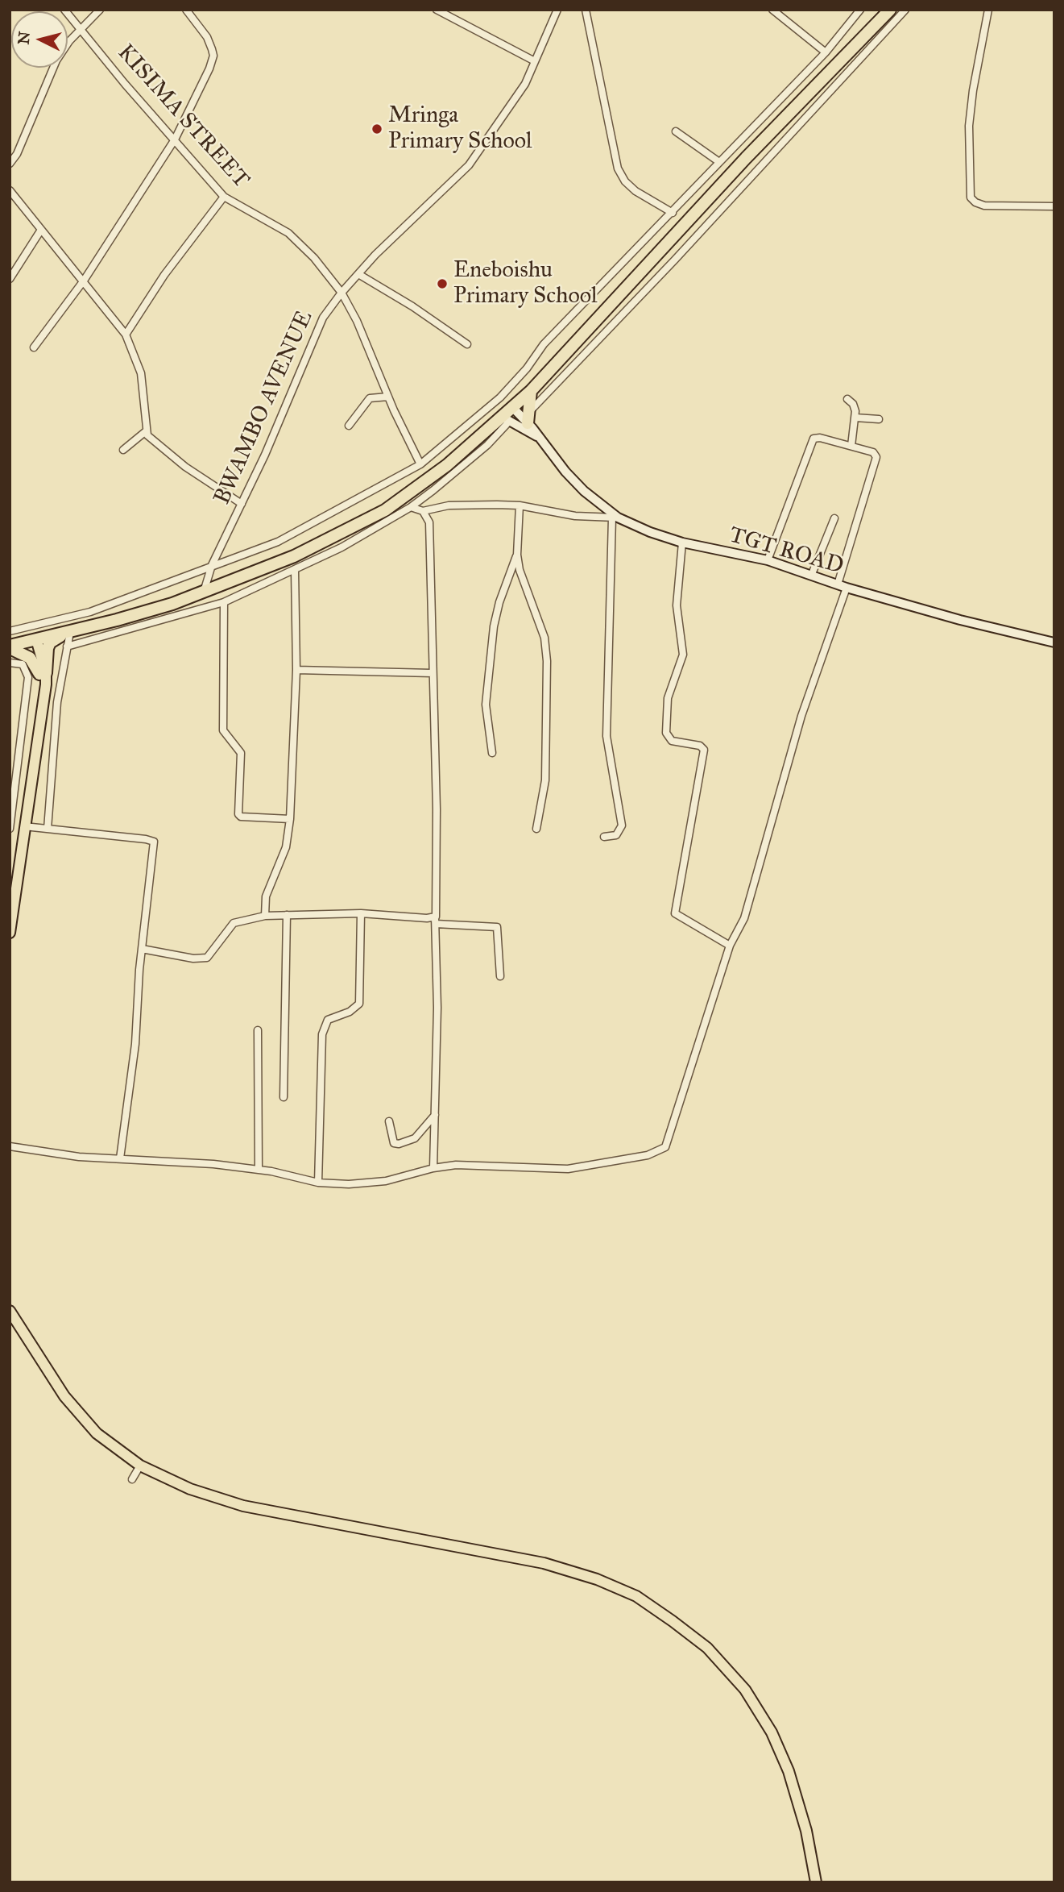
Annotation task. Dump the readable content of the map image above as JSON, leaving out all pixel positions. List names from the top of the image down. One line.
{"streets":{"street":["KISIMA STREET","BWAMBO AVENUE","TGT ROAD"]},"crossings":[["KISIMA STREET","BWAMBO AVENUE"]],"places":["Mringa Primary School","Eneboishu Primary School"],"north":"left"}
